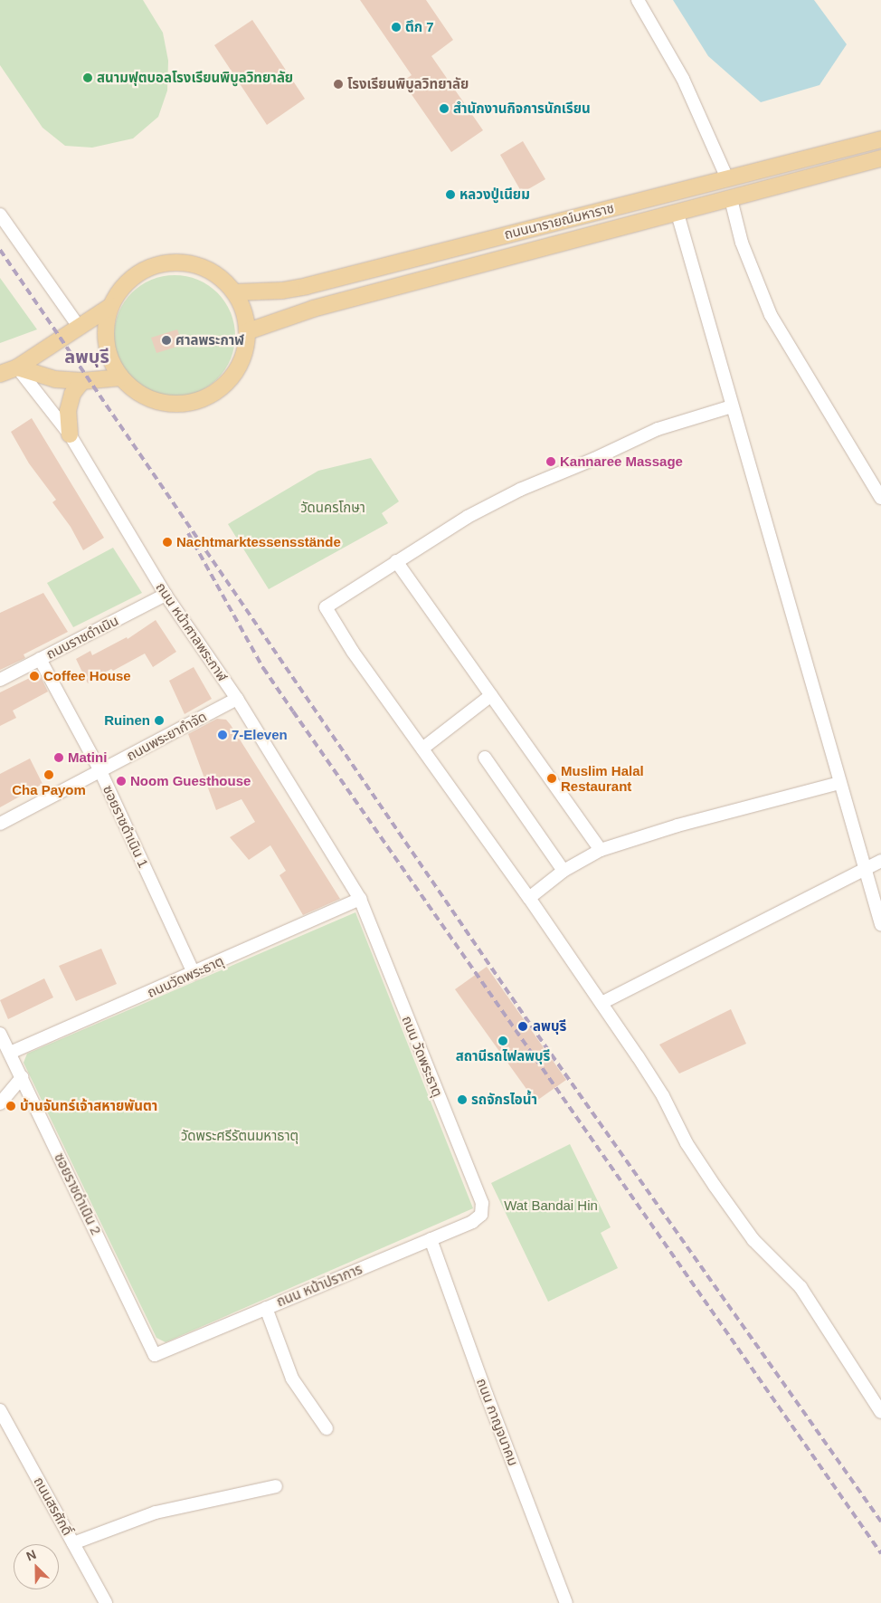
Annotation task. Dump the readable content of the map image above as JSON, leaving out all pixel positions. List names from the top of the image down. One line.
{"streets":{"main road":["ถนนนารายณ์มหาราช"],"street":["ถนน หน้าศาลพระกาฬ","ถนนราชดำเนิน","ถนนพระยากำจัด","ซอยราชดำเนิน 1","ถนนวัดพระธาตุ","ถนน วัดพระธาตุ","ซอยราชดำเนิน 2","ถนน หน้าปราการ","ถนน กาญจนาคม","ถนนสรศักดิ์"]},"crossings":[["ถนน หน้าศาลพระกาฬ","ถนนราชดำเนิน"],["ถนน หน้าศาลพระกาฬ","ถนนพระยากำจัด"],["ถนน หน้าศาลพระกาฬ","ถนนวัดพระธาตุ"],["ถนน หน้าศาลพระกาฬ","ถนน วัดพระธาตุ"],["ถนนราชดำเนิน","ซอยราชดำเนิน 1"],["ถนนพระยากำจัด","ซอยราชดำเนิน 1"],["ซอยราชดำเนิน 1","ถนนวัดพระธาตุ"],["ถนนวัดพระธาตุ","ถนน วัดพระธาตุ"],["ถนนวัดพระธาตุ","ซอยราชดำเนิน 2"],["ถนน วัดพระธาตุ","ถนน หน้าปราการ"],["ซอยราชดำเนิน 2","ถนน หน้าปราการ"],["ถนน หน้าปราการ","ถนน กาญจนาคม"]],"districts":["ลพบุรี"],"parks":["วัดนครโกษา","วัดพระศรีรัตนมหาธาตุ","Wat Bandai Hin"],"places":["ตึก 7","สนามฟุตบอลโรงเรียนพิบูลวิทยาลัย","โรงเรียนพิบูลวิทยาลัย","สำนักงานกิจการนักเรียน","หลวงปู่เนียม","ศาลพระกาฬ","Kannaree Massage","Nachtmarktessensstände","Coffee House","Ruinen","7-Eleven","Matini","Cha Payom","Muslim Halal Restaurant","Noom Guesthouse","ลพบุรี","สถานีรถไฟลพบุรี","รถจักรไอน้ำ","บ้านจันทร์เจ้าสหายพันตา"],"north":"top left"}
